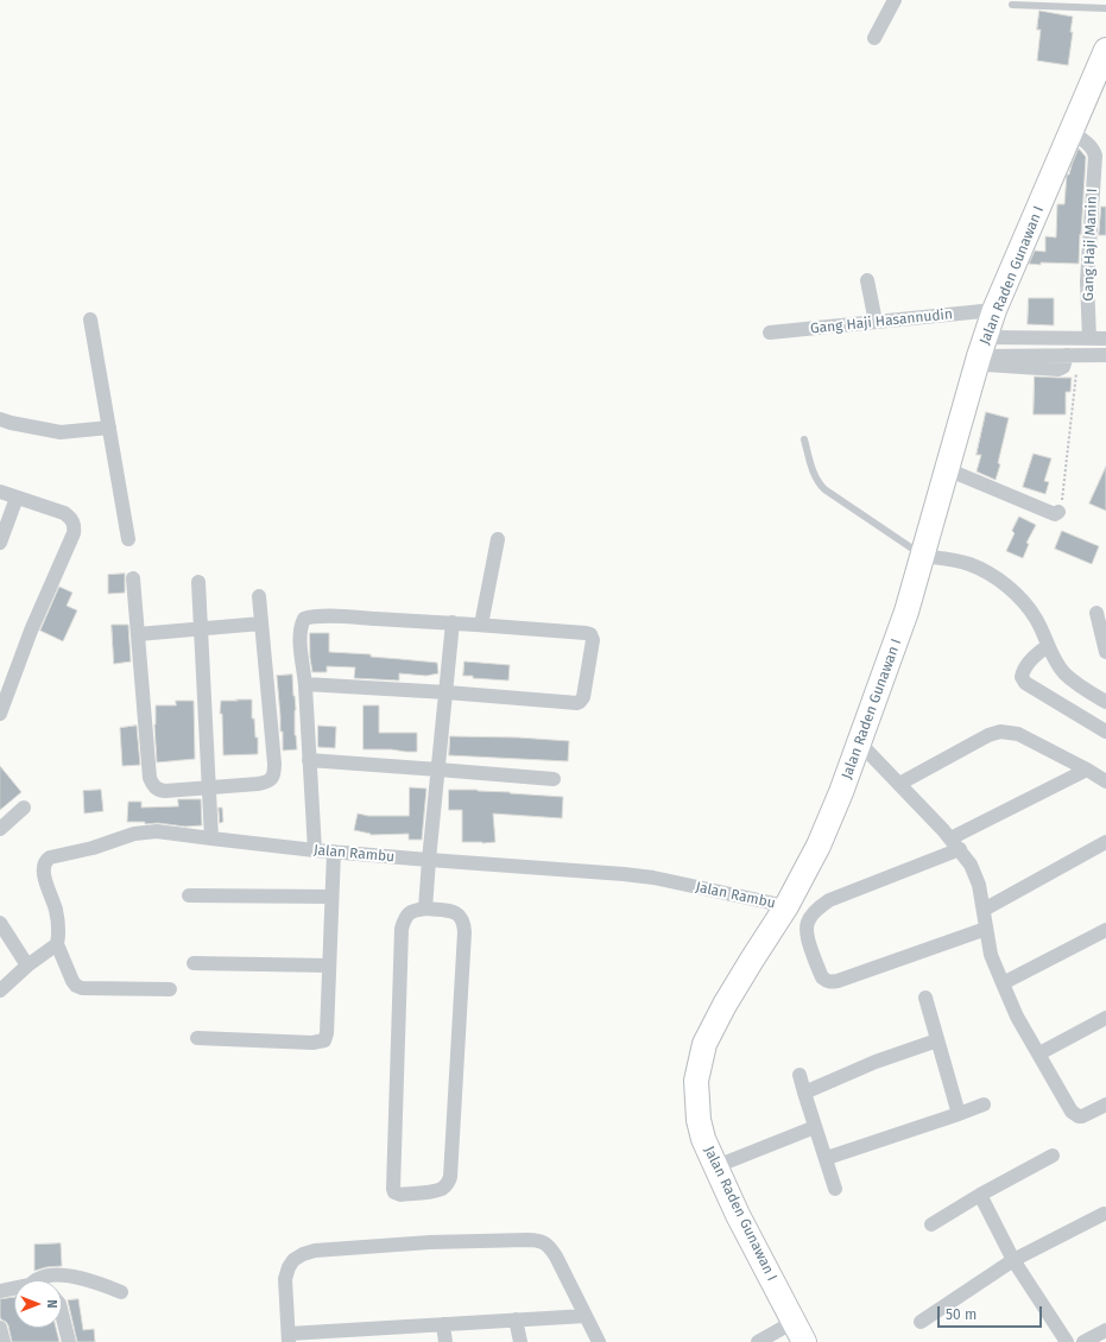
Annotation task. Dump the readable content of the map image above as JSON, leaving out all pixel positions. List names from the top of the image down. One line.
{"streets":{"highway":["Jalan Raden Gunawan I"],"street":["Gang Haji Manin I","Gang Haji Hasannudin","Jalan Rambu"]},"crossings":[["Gang Haji Manin I","Jalan Raden Gunawan I"],["Jalan Raden Gunawan I","Gang Haji Hasannudin"],["Jalan Raden Gunawan I","Jalan Rambu"]],"scale_bar":"50 m","north":"right"}
